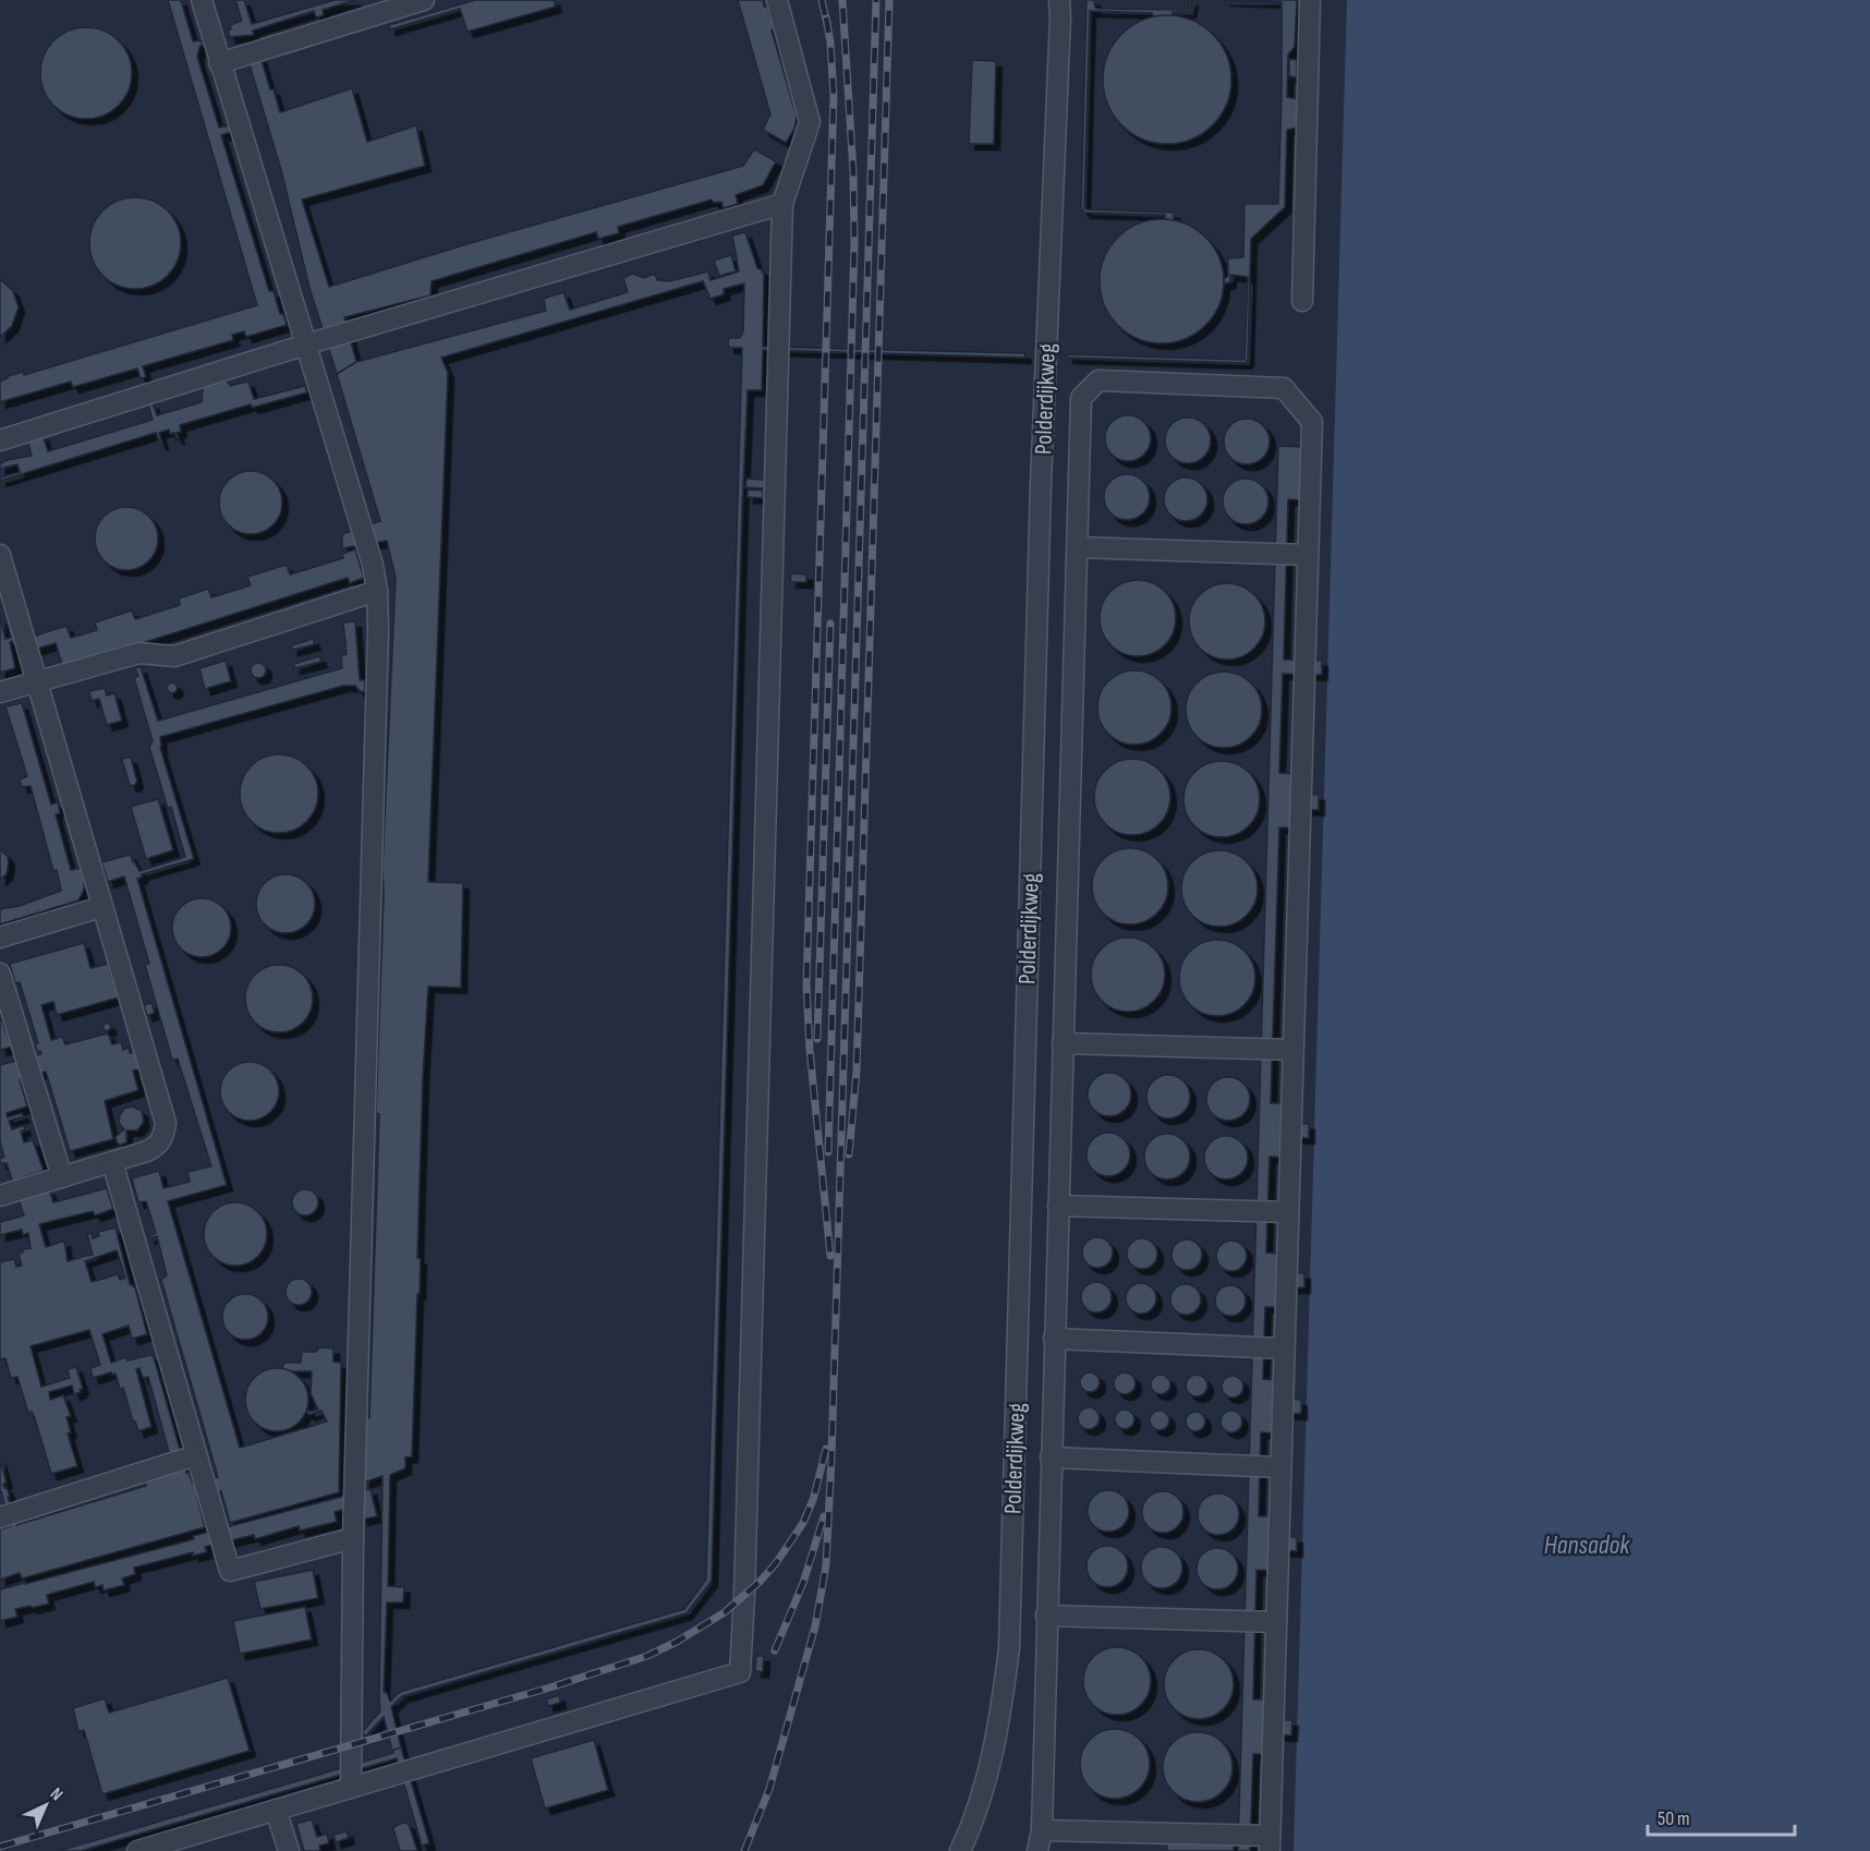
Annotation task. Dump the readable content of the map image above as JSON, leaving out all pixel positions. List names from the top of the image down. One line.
{"streets":{"street":["Polderdijkweg"]},"water":["Hansadok"],"scale_bar":"50 m","north":"top right"}
